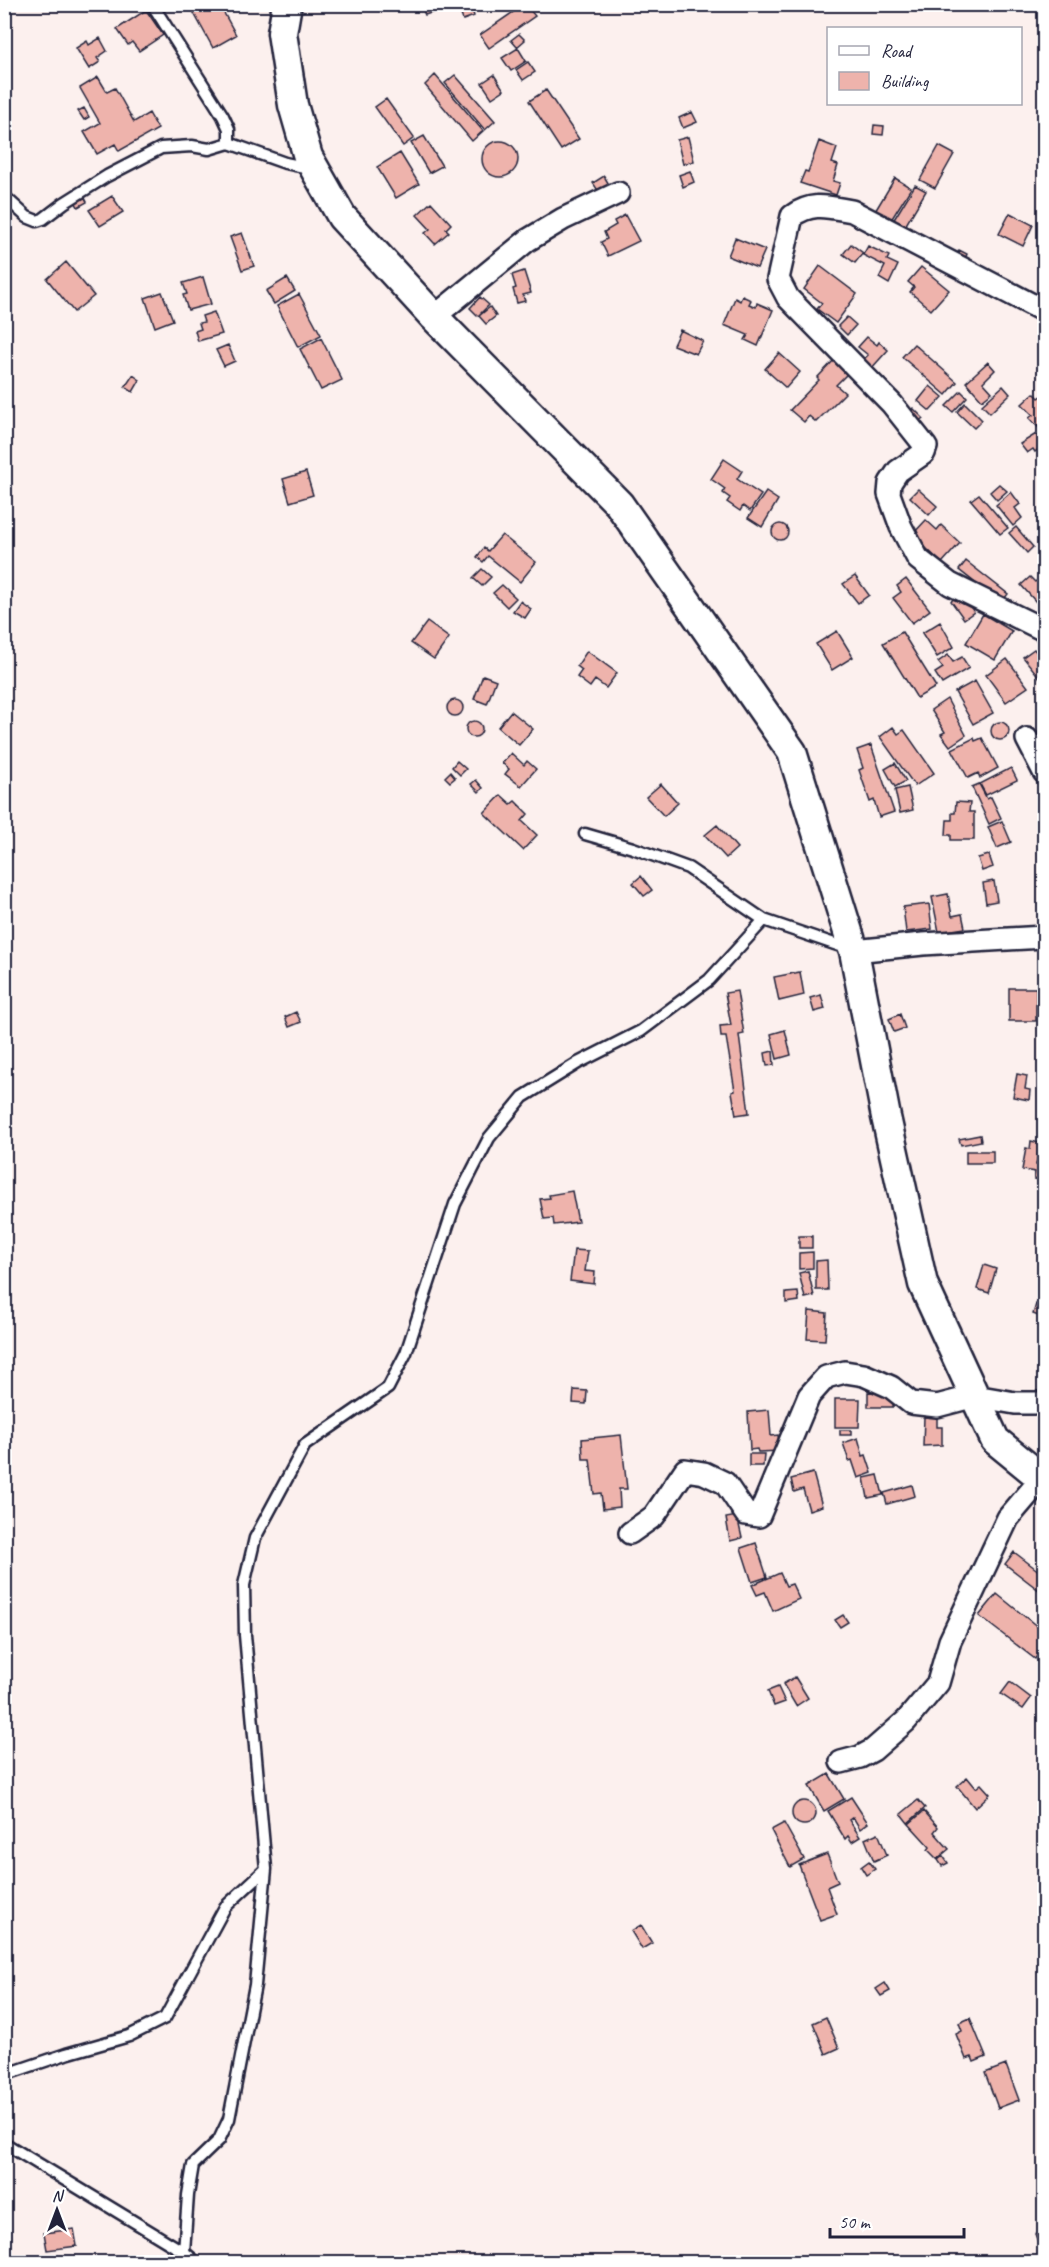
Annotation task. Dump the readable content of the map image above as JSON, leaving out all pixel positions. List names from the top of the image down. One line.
{"legend":["Road","Building"],"scale_bar":"50 m","north":"top"}
